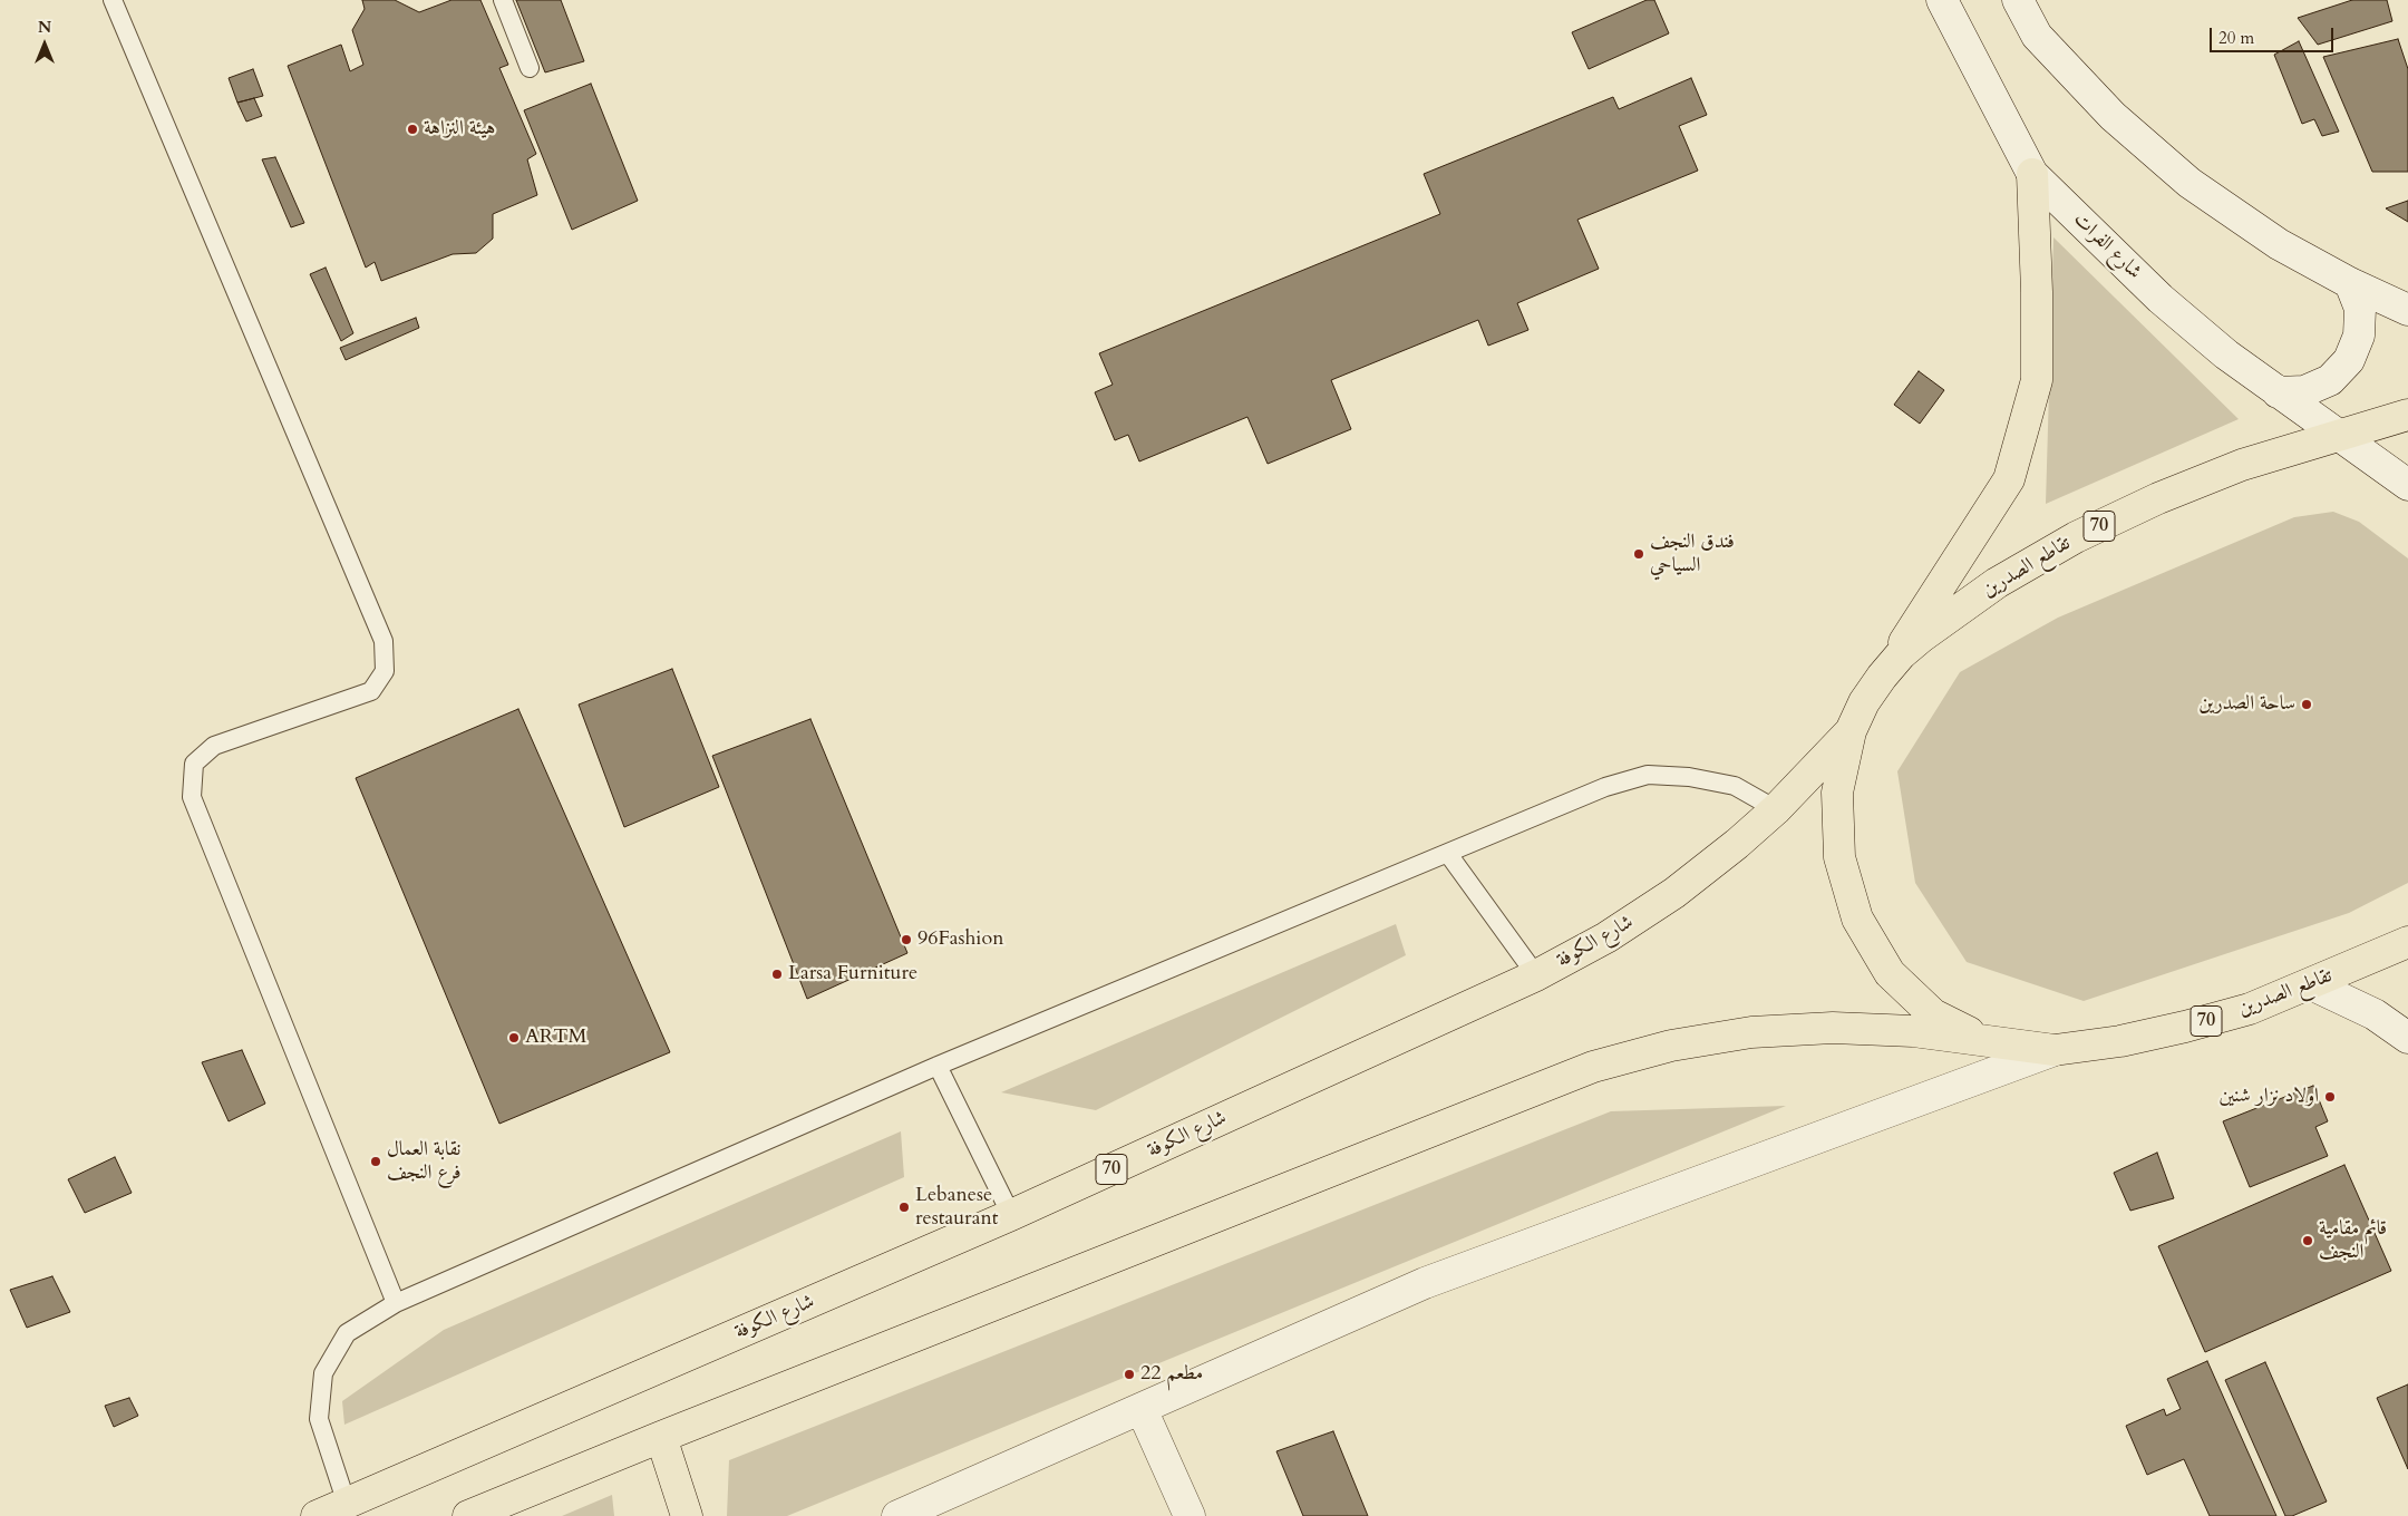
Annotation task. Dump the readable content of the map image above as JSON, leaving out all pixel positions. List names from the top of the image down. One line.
{"streets":{"highway":["70","تقاطع الصدرين","شارع الكوفة"],"main road":["شارع الفرات"]},"crossings":[["شارع الفرات","تقاطع الصدرين"],["70","تقاطع الصدرين"],["تقاطع الصدرين","شارع الكوفة"]],"places":["هيئة النزاهة","فندق النجف السياحي","ساحة الصدرين","96Fashion","Larsa Furniture","ARTM","اولاد نزار شنين","نقابة العمال فرع النجف","Lebanese restaurant","قائم مقامية النجف","مطعم 22"],"scale_bar":"20 m","north":"top"}
